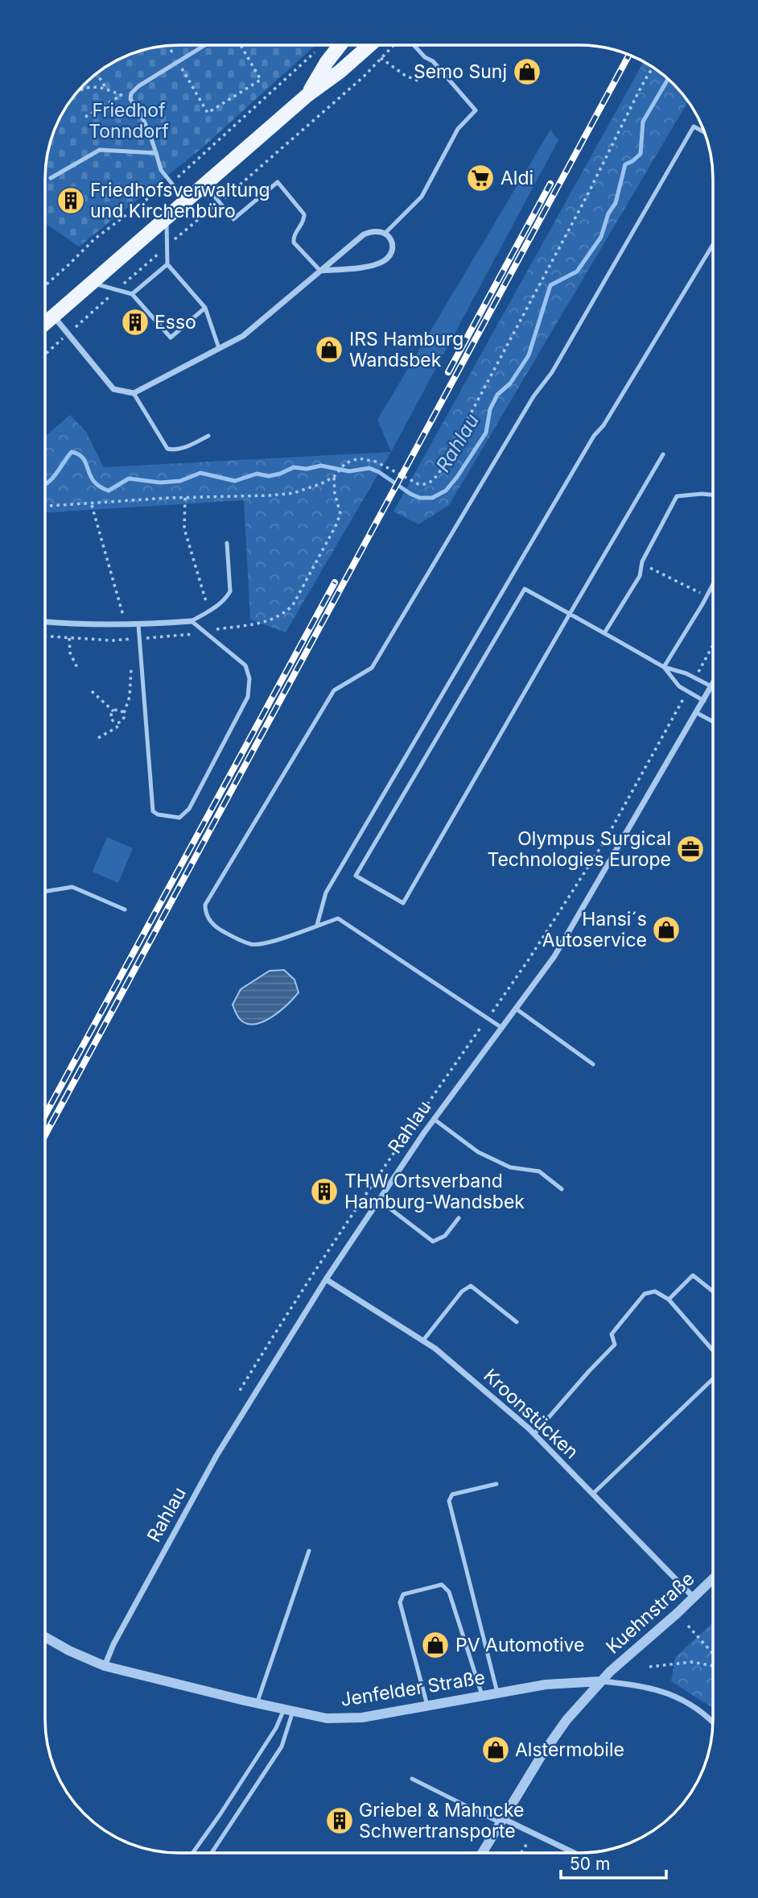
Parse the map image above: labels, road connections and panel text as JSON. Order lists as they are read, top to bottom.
{
  "streets": {
    "street": [
      "Rahlau",
      "Kroonstücken",
      "Kuehnstraße",
      "Jenfelder Straße"
    ]
  },
  "crossings": [
    ["Rahlau", "Kroonstücken"],
    ["Rahlau", "Jenfelder Straße"],
    ["Kroonstücken", "Kuehnstraße"],
    ["Kuehnstraße", "Jenfelder Straße"]
  ],
  "water": ["Rahlau"],
  "parks": ["Friedhof Tonndorf"],
  "places": {
    "shop": [
      "Semo Sunj",
      "IRS Hamburg Wandsbek",
      "Hansi´s Autoservice",
      "PV Automotive",
      "Alstermobile"
    ],
    "supermarket": ["Aldi"],
    "building": [
      "Friedhofsverwaltung und Kirchenbüro",
      "Esso",
      "THW Ortsverband Hamburg-Wandsbek",
      "Griebel & Mahncke Schwertransporte"
    ],
    "office": ["Olympus Surgical Technologies Europe"]
  },
  "scale_bar": "50 m"
}
